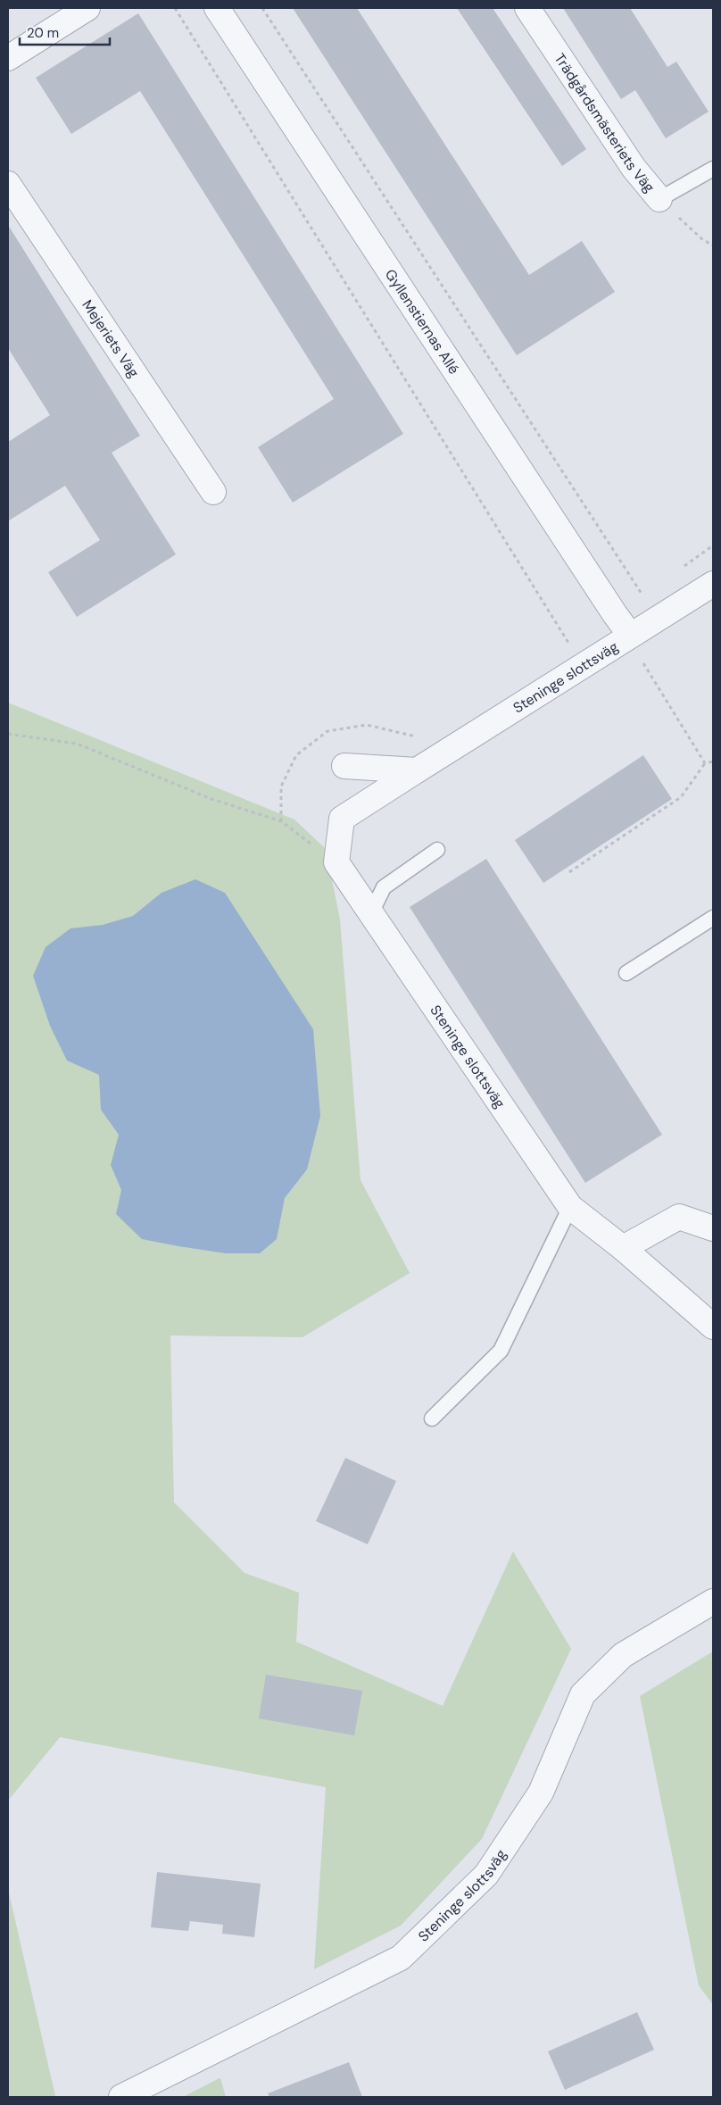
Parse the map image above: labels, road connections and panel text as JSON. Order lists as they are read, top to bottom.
{
  "streets": {
    "street": [
      "Trädgårdsmästeriets Väg",
      "Gyllenstiernas Allé",
      "Mejeriets Väg",
      "Steninge slottsväg"
    ]
  },
  "crossings": [
    ["Gyllenstiernas Allé", "Steninge slottsväg"]
  ],
  "scale_bar": "20 m"
}
